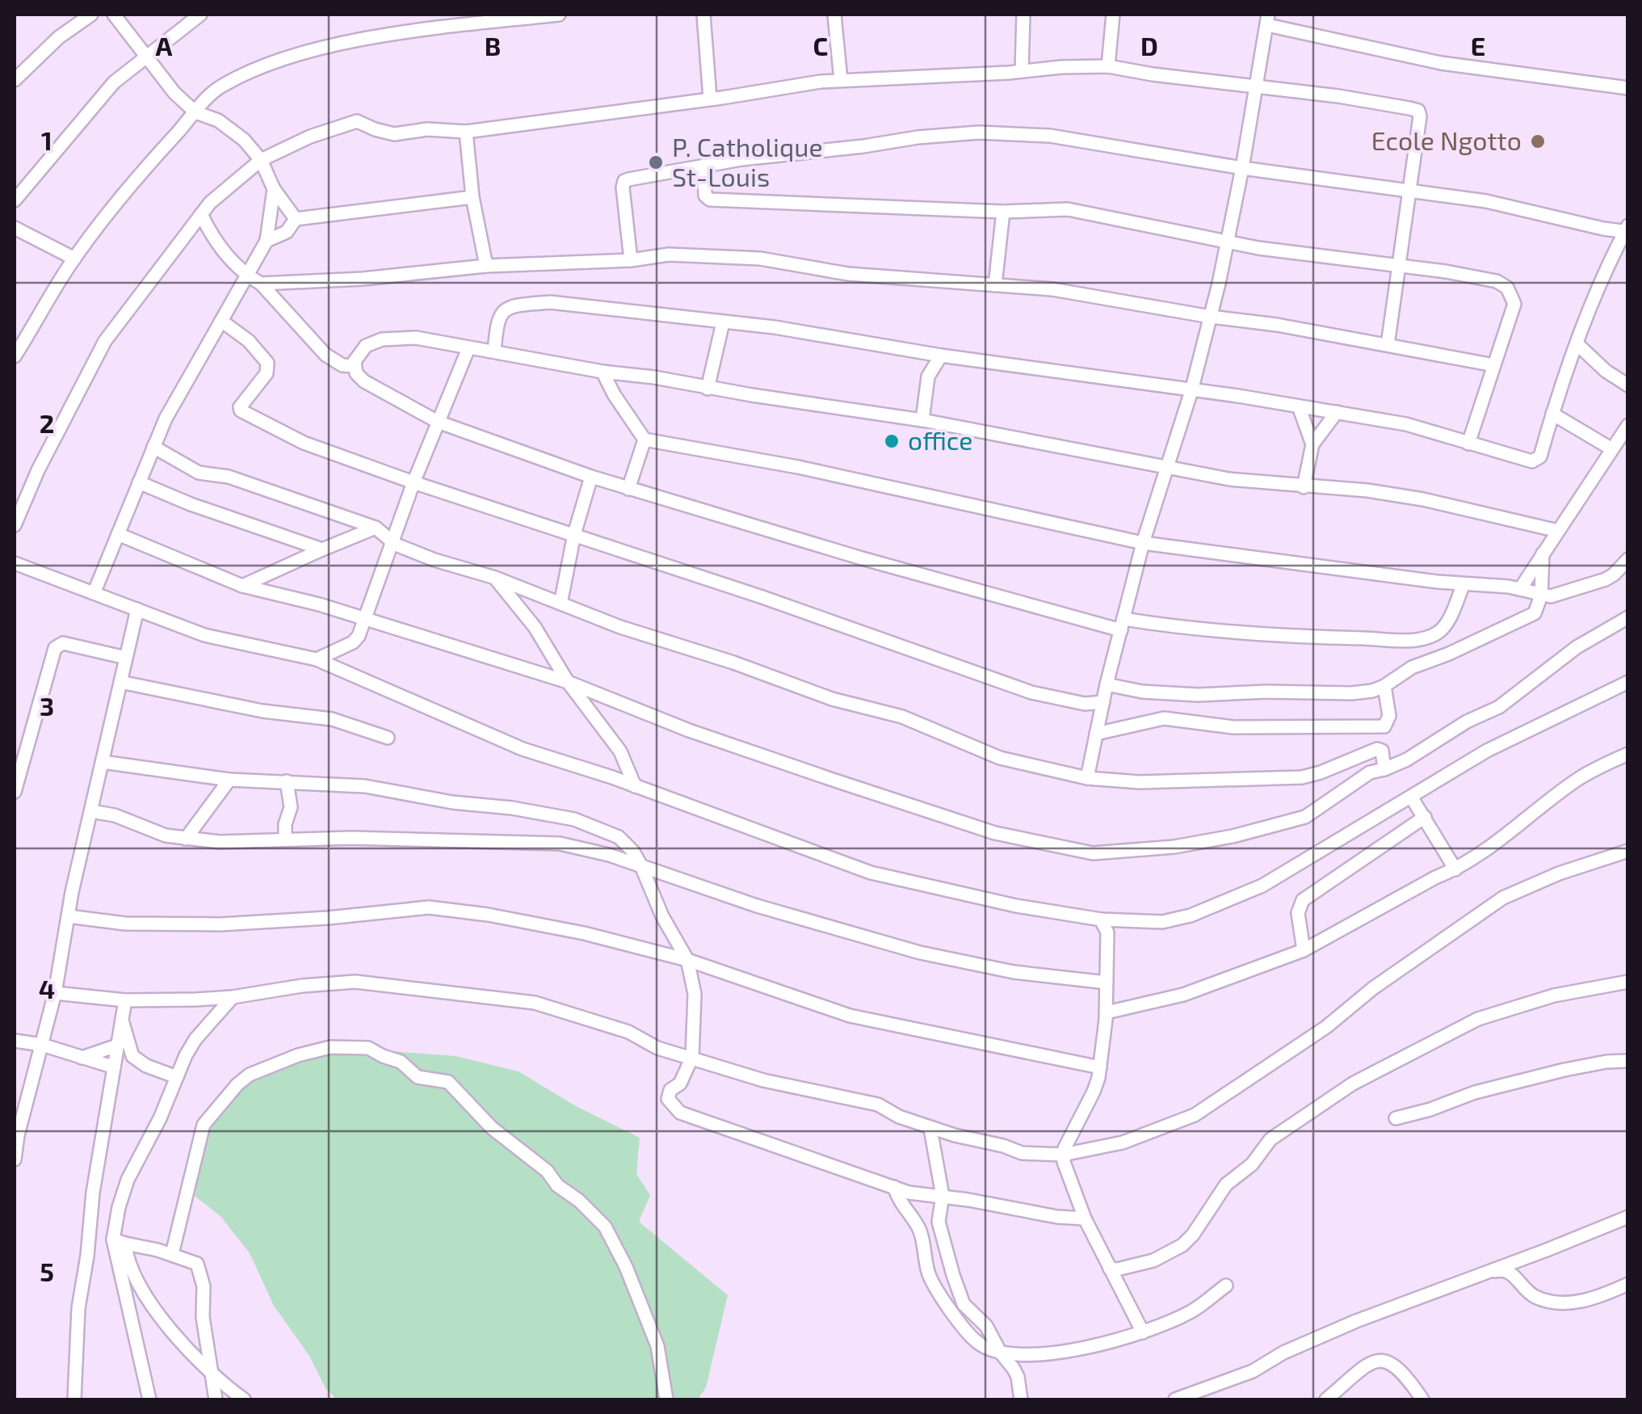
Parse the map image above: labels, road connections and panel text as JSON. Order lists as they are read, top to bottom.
{
  "places": ["Ecole Ngotto", "P. Catholique St-Louis", "office"],
  "grid": {
    "columns": [
      "A",
      "B",
      "C",
      "D",
      "E"
    ],
    "rows": [
      "1",
      "2",
      "3",
      "4",
      "5"
    ]
  }
}
